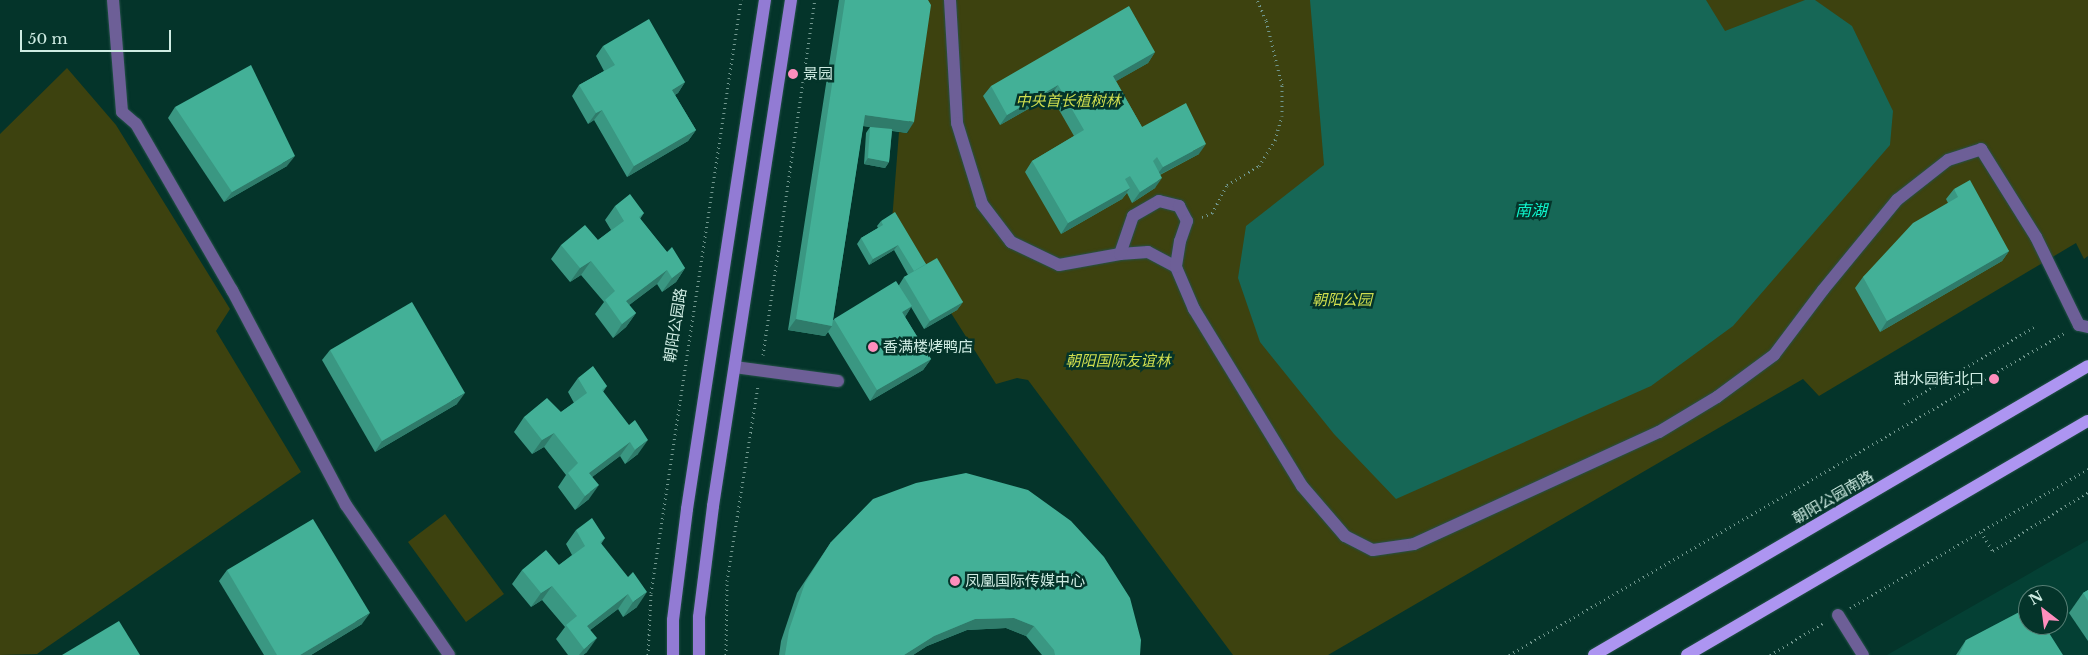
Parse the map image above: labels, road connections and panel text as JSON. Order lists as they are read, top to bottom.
{
  "streets": {
    "main road": ["朝阳公园南路"],
    "path": ["朝阳公园路"]
  },
  "water": ["南湖"],
  "parks": ["中央首长植树林", "朝阳公园", "朝阳国际友谊林"],
  "places": [
    "景园",
    "香满楼烤鸭店",
    "甜水园街北口",
    "凤凰国际传媒中心"
  ],
  "scale_bar": "50 m",
  "north": "top left"
}
